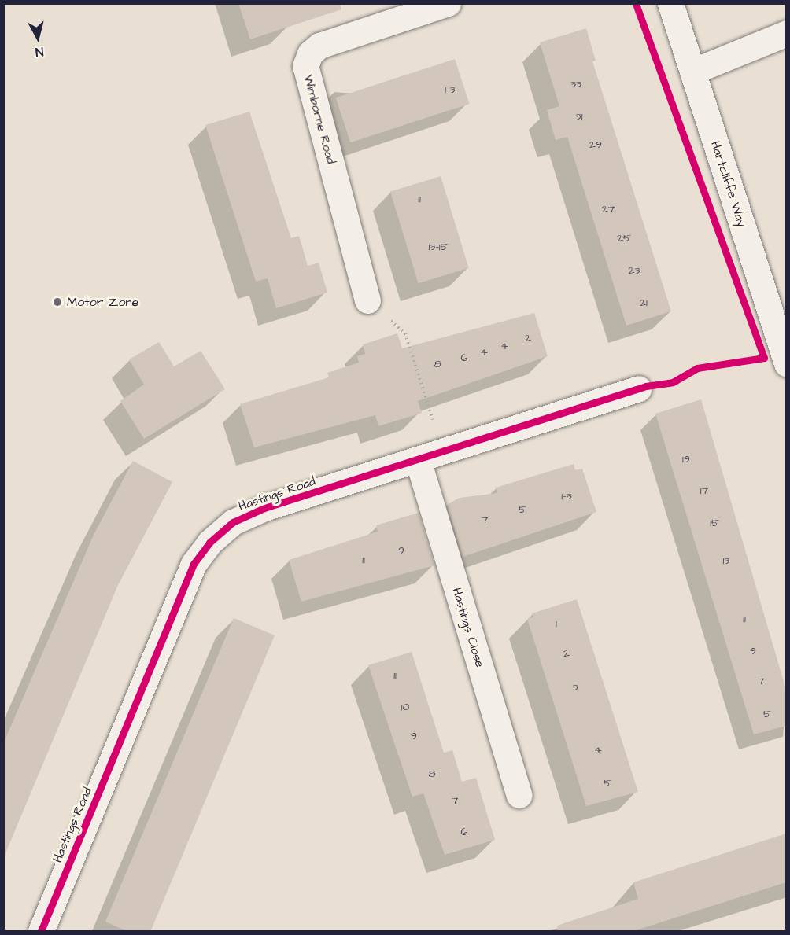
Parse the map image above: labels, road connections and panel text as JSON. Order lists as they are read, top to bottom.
{
  "streets": {
    "main road": [
      "Wimborne Road",
      "Hartcliffe Way",
      "Hastings Road",
      "Hastings Close"
    ]
  },
  "crossings": [
    ["Hastings Road", "Hastings Close"]
  ],
  "places": ["Motor Zone"],
  "house_numbers": [
    "33",
    "1-3",
    "31",
    "29",
    "11",
    "27",
    "25",
    "13-15",
    "23",
    "21",
    "2",
    "4",
    "4",
    "6",
    "8",
    "19",
    "17",
    "1-3",
    "5",
    "7",
    "15",
    "9",
    "11",
    "13",
    "11",
    "1",
    "9",
    "2",
    "11",
    "7",
    "3",
    "10",
    "5",
    "9",
    "4",
    "8",
    "5",
    "7",
    "6"
  ],
  "north": "bottom"
}
